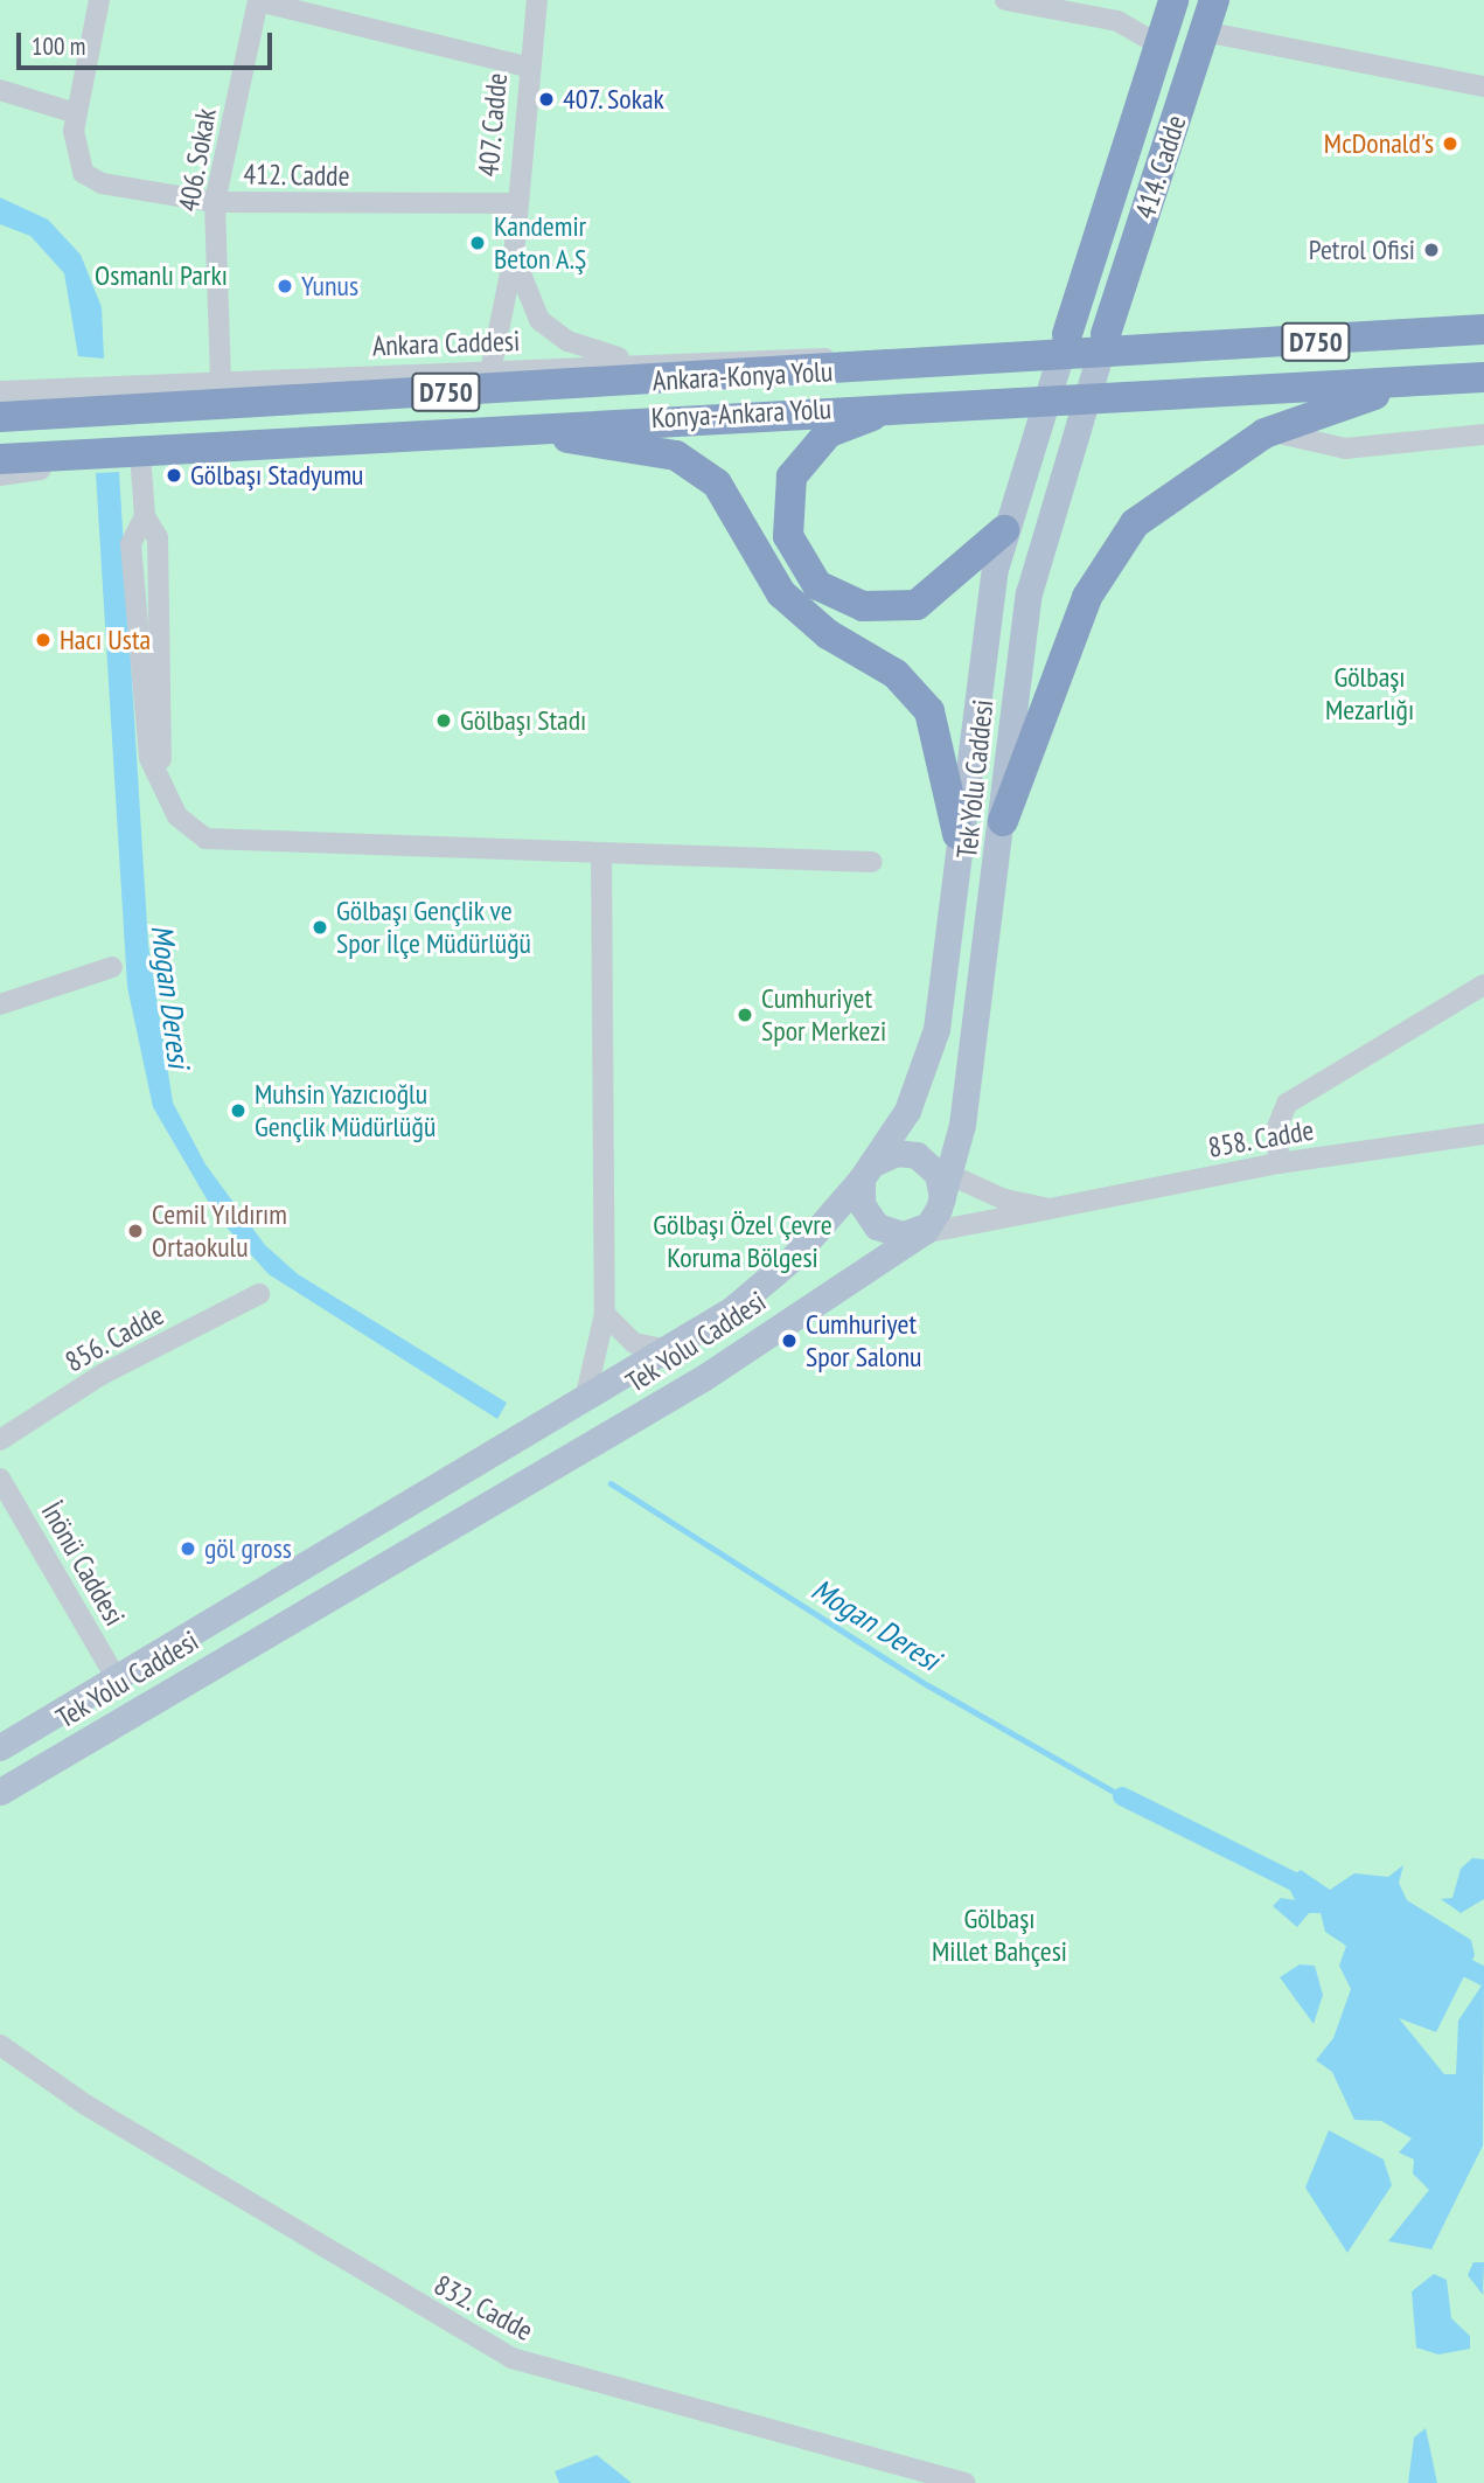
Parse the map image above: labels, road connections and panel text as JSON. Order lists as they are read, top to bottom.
{
  "streets": {
    "highway": [
      "414. Cadde",
      "D750",
      "Ankara-Konya Yolu",
      "Konya-Ankara Yolu"
    ],
    "main road": ["Tek Yolu Caddesi"],
    "street": [
      "407. Cadde",
      "406. Sokak",
      "412. Cadde",
      "Ankara Caddesi",
      "858. Cadde",
      "856. Cadde",
      "İnönü Caddesi",
      "832. Cadde"
    ]
  },
  "crossings": [
    ["407. Cadde", "412. Cadde"],
    ["406. Sokak", "412. Cadde"],
    ["406. Sokak", "Ankara Caddesi"],
    ["414. Cadde", "Tek Yolu Caddesi"],
    ["D750", "Konya-Ankara Yolu"],
    ["D750", "Tek Yolu Caddesi"],
    ["Ankara Caddesi", "Ankara-Konya Yolu"],
    ["Tek Yolu Caddesi", "858. Cadde"],
    ["Tek Yolu Caddesi", "İnönü Caddesi"]
  ],
  "water": ["Mogan Deresi"],
  "parks": [
    "Osmanlı Parkı",
    "Gölbaşı Mezarlığı",
    "Gölbaşı Özel Çevre Koruma Bölgesi",
    "Gölbaşı Millet Bahçesi"
  ],
  "places": [
    "407. Sokak",
    "McDonald's",
    "Kandemir Beton A.Ş",
    "Petrol Ofisi",
    "Yunus",
    "Gölbaşı Stadyumu",
    "Hacı Usta",
    "Gölbaşı Stadı",
    "Gölbaşı Gençlik ve Spor İlçe Müdürlüğü",
    "Cumhuriyet Spor Merkezi",
    "Muhsin Yazıcıoğlu Gençlik Müdürlüğü",
    "Cemil Yıldırım Ortaokulu",
    "Cumhuriyet Spor Salonu",
    "göl gross"
  ],
  "scale_bar": "100 m"
}
